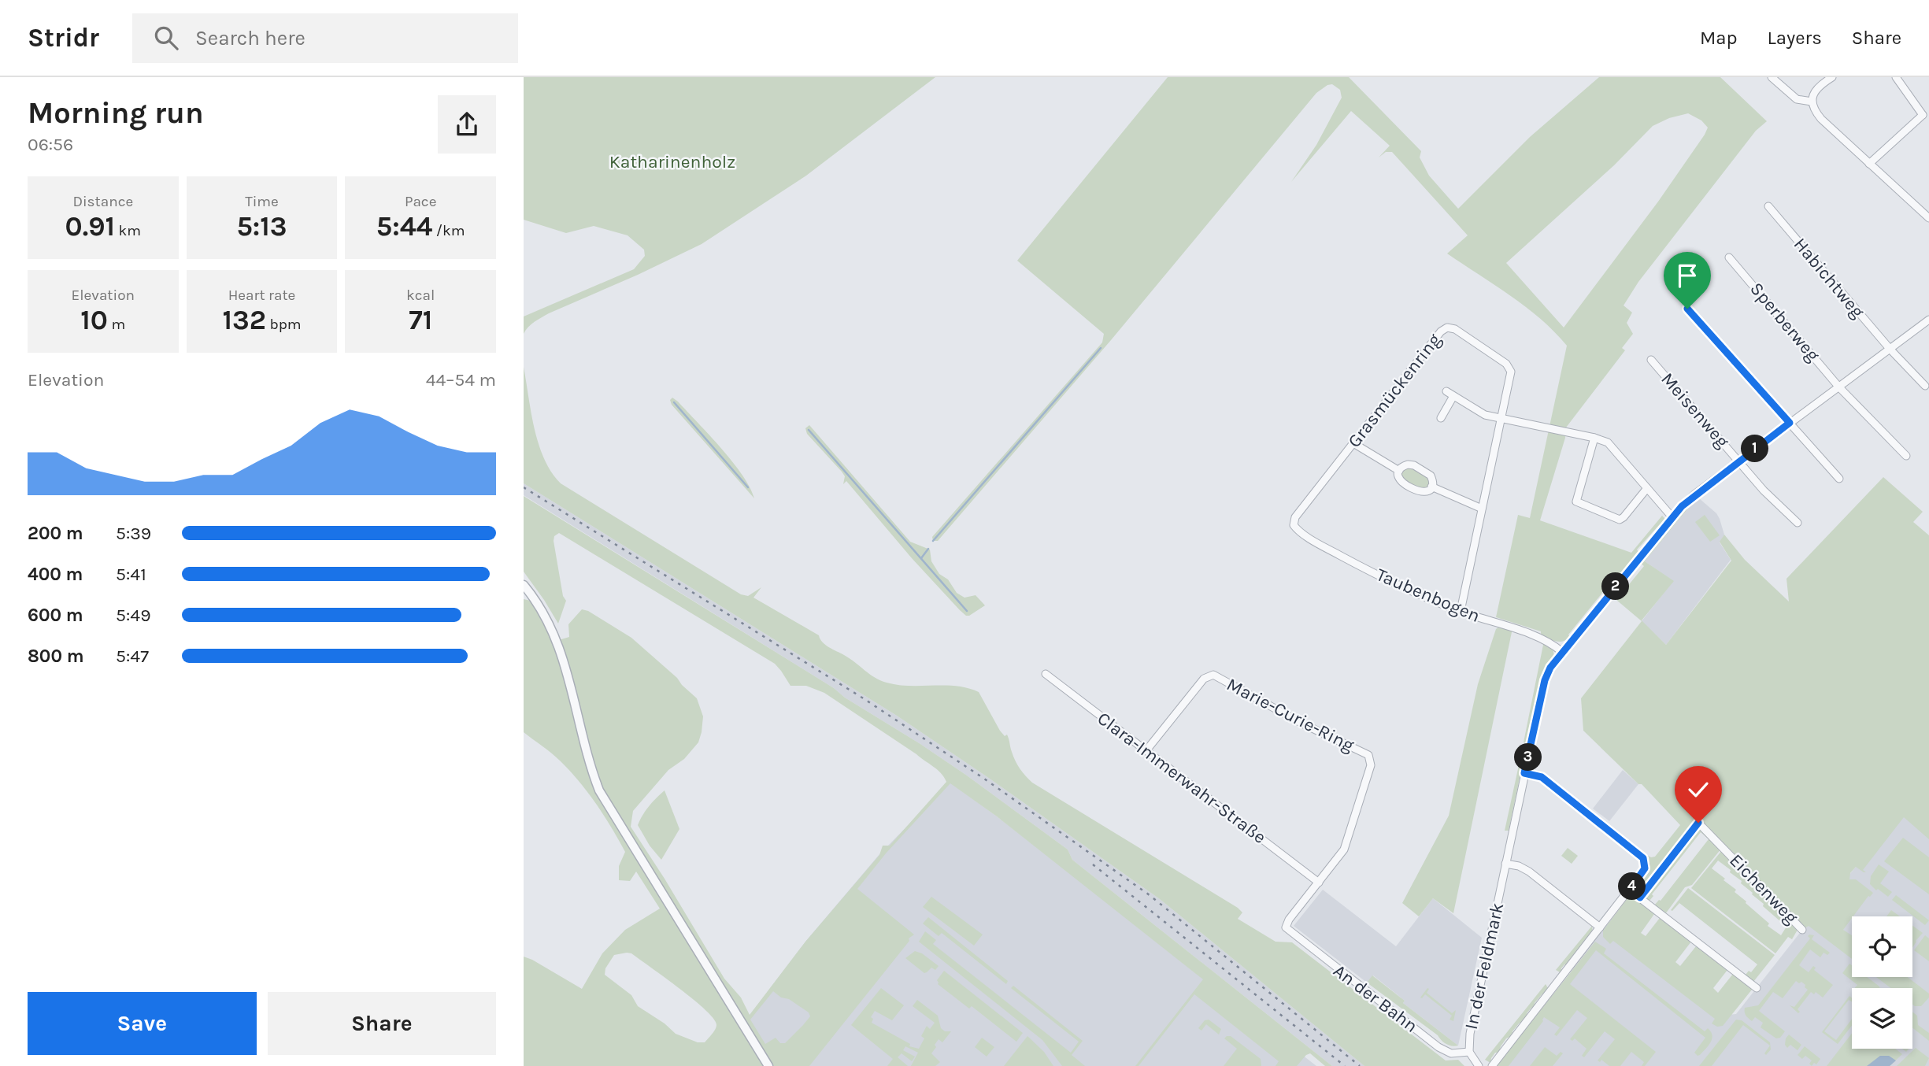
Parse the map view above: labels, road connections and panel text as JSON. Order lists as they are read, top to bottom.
{
  "streets": {
    "street": [
      "Habichtweg",
      "Sperberweg",
      "Grasmückenring",
      "Meisenweg",
      "Taubenbogen",
      "Marie-Curie-Ring",
      "Clara-Immerwahr-Straße",
      "Eichenweg",
      "In der Feldmark",
      "An der Bahn"
    ]
  },
  "crossings": [
    ["Habichtweg", "In der Feldmark"],
    ["Sperberweg", "In der Feldmark"],
    ["Grasmückenring", "Taubenbogen"],
    ["Meisenweg", "In der Feldmark"],
    ["Taubenbogen", "In der Feldmark"],
    ["Marie-Curie-Ring", "Clara-Immerwahr-Straße"],
    ["Marie-Curie-Ring", "An der Bahn"],
    ["In der Feldmark", "An der Bahn"]
  ],
  "parks": ["Katharinenholz"],
  "page": {
    "header": "Stridr",
    "search": "Search here",
    "nav": ["Map", "Layers", "Share"],
    "heading": ["Morning run", "06:56"],
    "stats": [
      ["Distance", "0.91 km"],
      ["Time", "5:13"],
      ["Pace", "5:44 /km"],
      ["Elevation", "10 m"],
      ["Heart rate", "132 bpm"],
      ["kcal", "71"]
    ],
    "chart": ["Elevation", "44–54 m"],
    "pins": [
      "1",
      "2",
      "3",
      "4"
    ],
    "list": [
      {
        "name": "200 m",
        "note": "5:39"
      },
      {
        "name": "400 m",
        "note": "5:41"
      },
      {
        "name": "600 m",
        "note": "5:49"
      },
      {
        "name": "800 m",
        "note": "5:47"
      }
    ],
    "buttons": ["Save", "Share"]
  }
}
